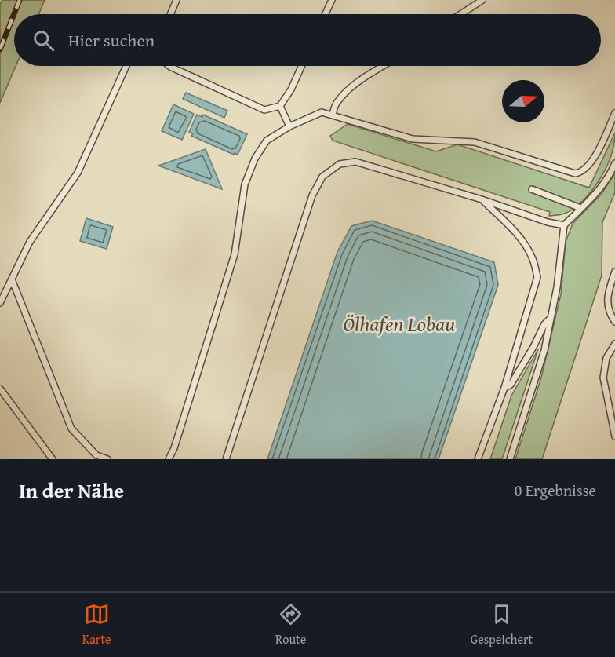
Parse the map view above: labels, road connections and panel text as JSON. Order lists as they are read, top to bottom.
{
  "water": ["Ölhafen Lobau"],
  "north": "right",
  "page": {
    "search": "Hier suchen",
    "heading": ["In der Nähe", "0 Ergebnisse"],
    "nav": ["Karte", "Route", "Gespeichert"]
  }
}
